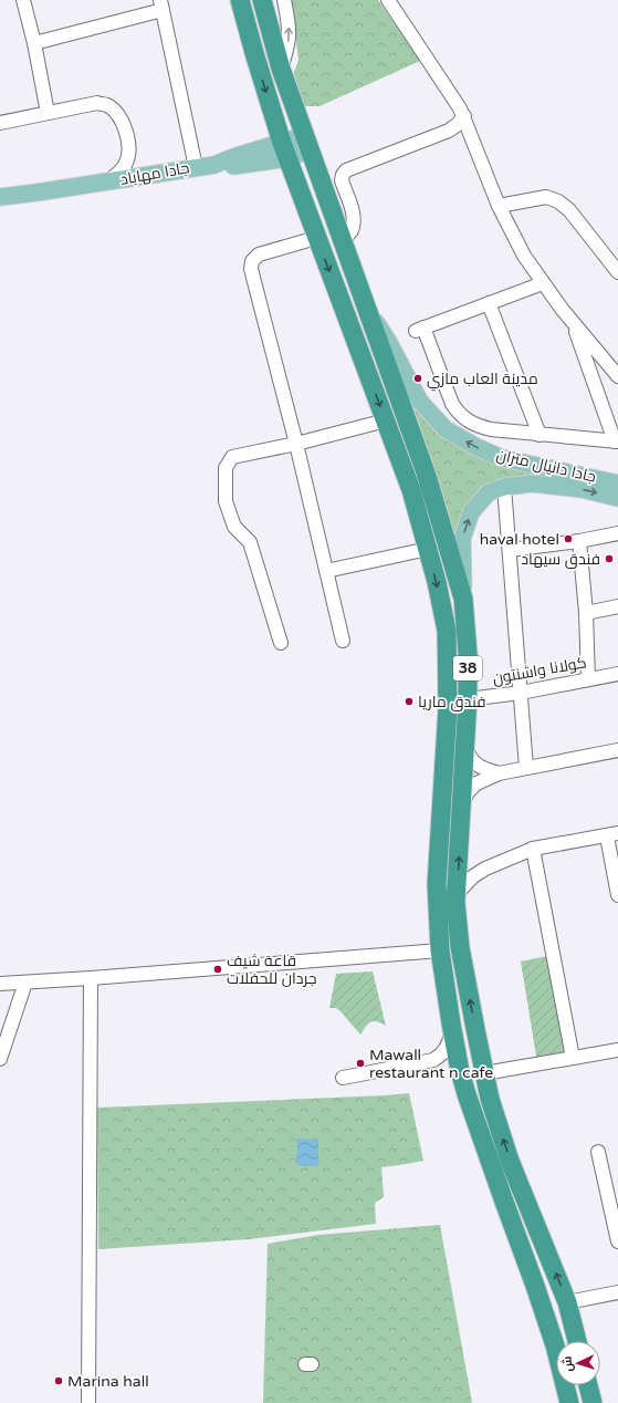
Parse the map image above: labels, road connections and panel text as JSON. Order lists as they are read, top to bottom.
{
  "streets": {
    "highway": ["38"],
    "main road": ["جادا مهاباد", "جادا دانيال متران"],
    "street": ["كولانا واشنتون"]
  },
  "crossings": [
    ["جادا مهاباد", "38"],
    ["جادا دانيال متران", "38"],
    ["38", "كولانا واشنتون"]
  ],
  "places": [
    "مدينة العاب مازي",
    "haval hotel",
    "فندق سيهاد",
    "فندق ماريا",
    "قاعة شيف جردان للحفلات",
    "Mawall restaurant n cafe",
    "Marina hall"
  ],
  "north": "left"
}
